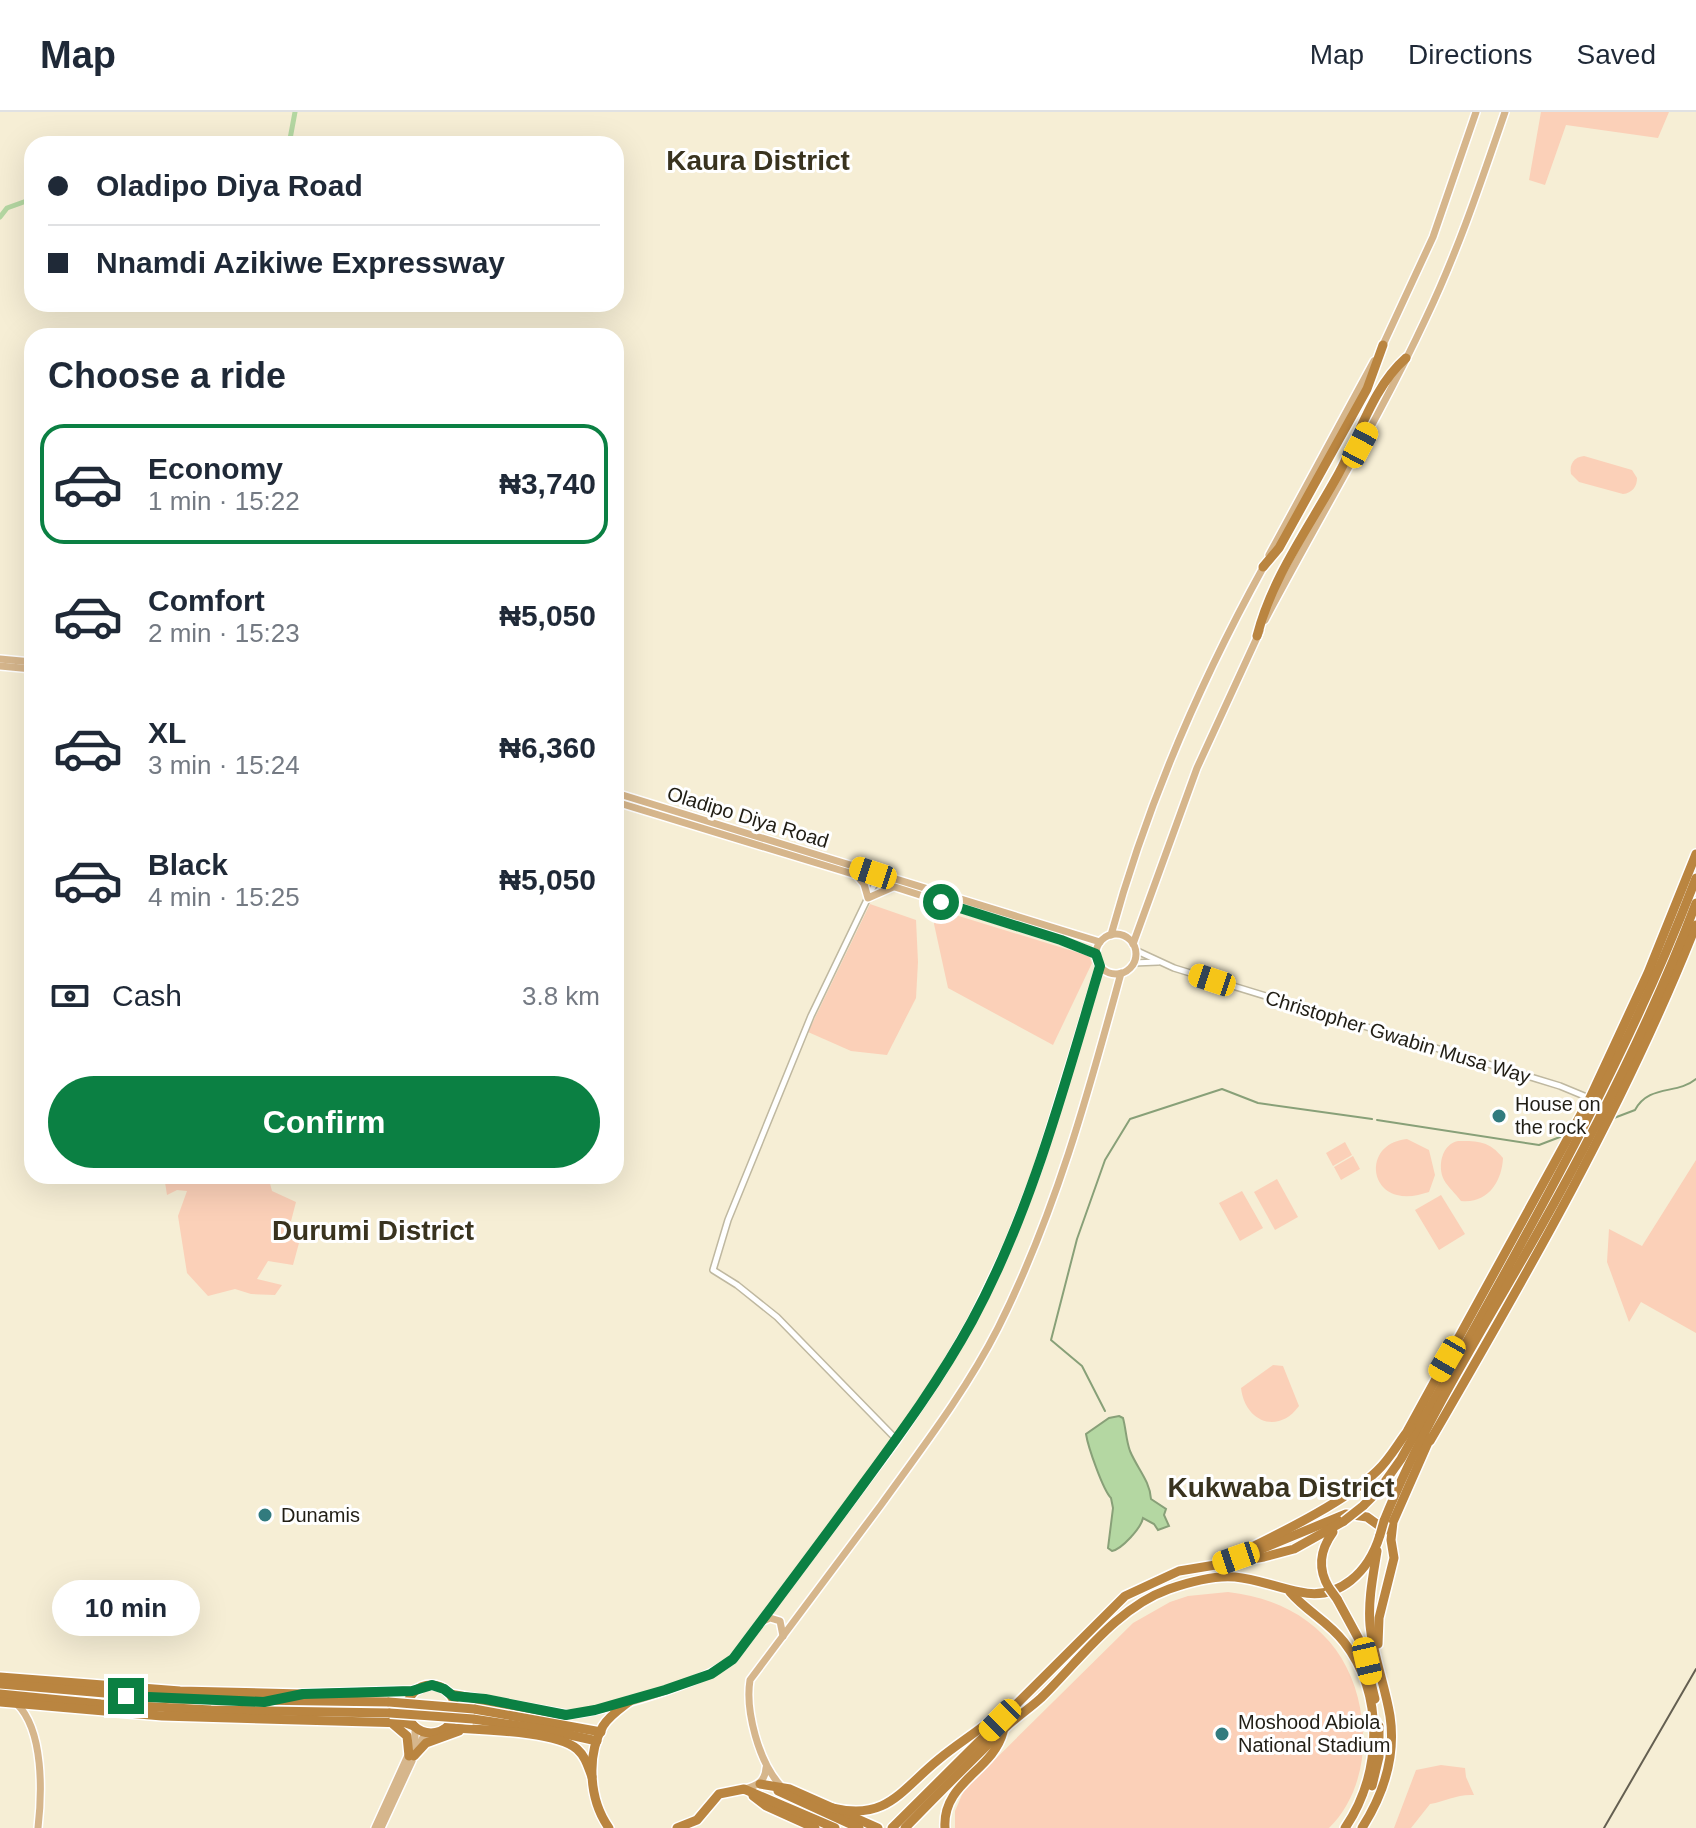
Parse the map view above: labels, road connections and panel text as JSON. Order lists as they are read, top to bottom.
{
  "streets": {
    "main road": ["Oladipo Diya Road"],
    "street": ["Christopher Gwabin Musa Way"]
  },
  "districts": ["Kaura District", "Durumi District", "Kukwaba District"],
  "places": ["House on the rock", "Dunamis", "Moshood Abiola National Stadium"],
  "page": {
    "header": "Map",
    "nav": ["Map", "Directions", "Saved"],
    "banner": ["Oladipo Diya Road", "Nnamdi Azikiwe Expressway"],
    "heading": "Choose a ride",
    "list": [
      {
        "name": "Economy",
        "note": "1 min · 15:22",
        "value": "₦3,740"
      },
      {
        "name": "Comfort",
        "note": "2 min · 15:23",
        "value": "₦5,050"
      },
      {
        "name": "XL",
        "note": "3 min · 15:24",
        "value": "₦6,360"
      },
      {
        "name": "Black",
        "note": "4 min · 15:25",
        "value": "₦5,050"
      }
    ],
    "pay": ["Cash", "3.8 km"],
    "buttons": "Confirm",
    "bubble": "10 min"
  }
}
